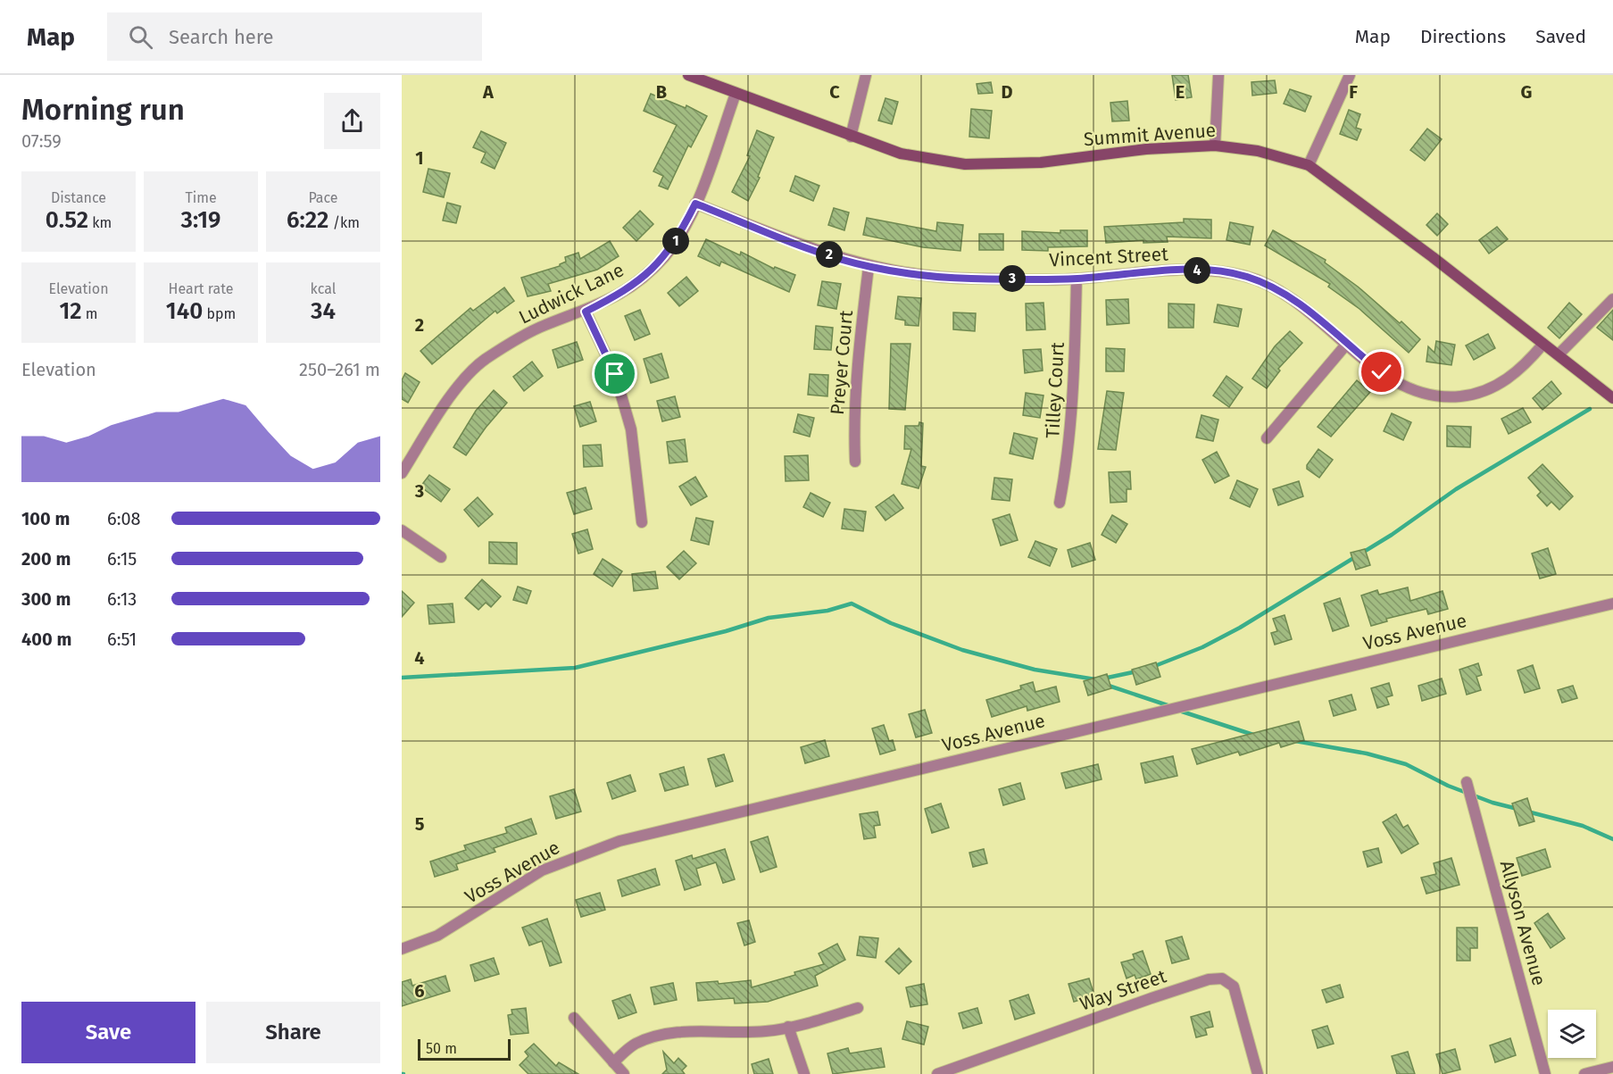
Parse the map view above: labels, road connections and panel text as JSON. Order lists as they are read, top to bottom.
{
  "streets": {
    "main road": ["Summit Avenue"],
    "street": [
      "Vincent Street",
      "Ludwick Lane",
      "Preyer Court",
      "Tilley Court",
      "Voss Avenue",
      "Allyson Avenue",
      "Way Street"
    ]
  },
  "crossings": [
    ["Summit Avenue", "Vincent Street"],
    ["Summit Avenue", "Ludwick Lane"],
    ["Vincent Street", "Ludwick Lane"],
    ["Vincent Street", "Preyer Court"],
    ["Vincent Street", "Tilley Court"]
  ],
  "scale_bar": "50 m",
  "page": {
    "header": "Map",
    "search": "Search here",
    "nav": ["Map", "Directions", "Saved"],
    "heading": ["Morning run", "07:59"],
    "stats": [
      ["Distance", "0.52 km"],
      ["Time", "3:19"],
      ["Pace", "6:22 /km"],
      ["Elevation", "12 m"],
      ["Heart rate", "140 bpm"],
      ["kcal", "34"]
    ],
    "pins": [
      "1",
      "2",
      "4",
      "3"
    ],
    "chart": ["Elevation", "250–261 m"],
    "list": [
      {
        "name": "100 m",
        "note": "6:08"
      },
      {
        "name": "200 m",
        "note": "6:15"
      },
      {
        "name": "300 m",
        "note": "6:13"
      },
      {
        "name": "400 m",
        "note": "6:51"
      }
    ],
    "buttons": ["Save", "Share"],
    "scale": "50 m"
  },
  "grid": {
    "columns": [
      "A",
      "B",
      "C",
      "D",
      "E",
      "F",
      "G"
    ],
    "rows": [
      "1",
      "2",
      "3",
      "4",
      "5",
      "6"
    ]
  }
}
